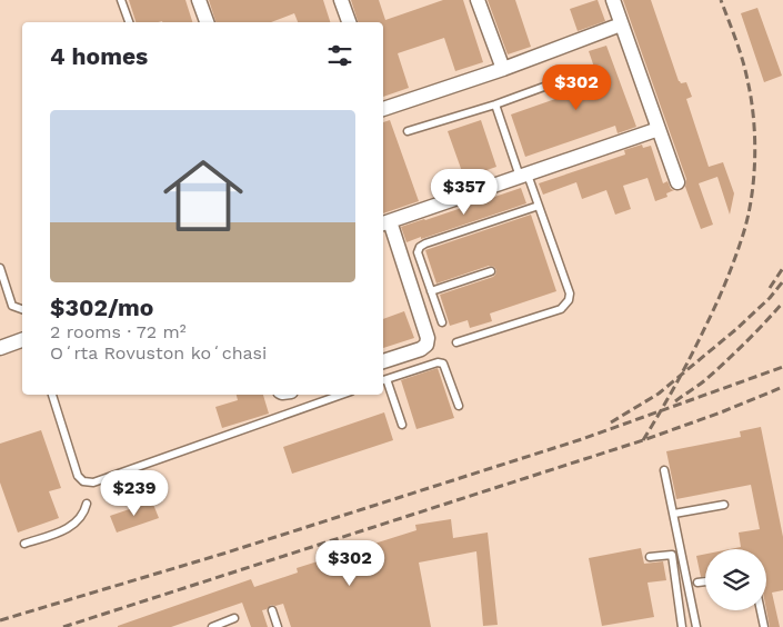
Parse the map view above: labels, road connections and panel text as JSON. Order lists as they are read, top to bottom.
{
  "page": {
    "heading": "4 homes",
    "price": [
      "$302",
      "$357",
      "$239",
      "$302"
    ],
    "list": [
      {
        "name": "$302/mo",
        "note": "2 rooms · 72 m² · Oʻrta Rovuston koʻchasi"
      }
    ]
  }
}
